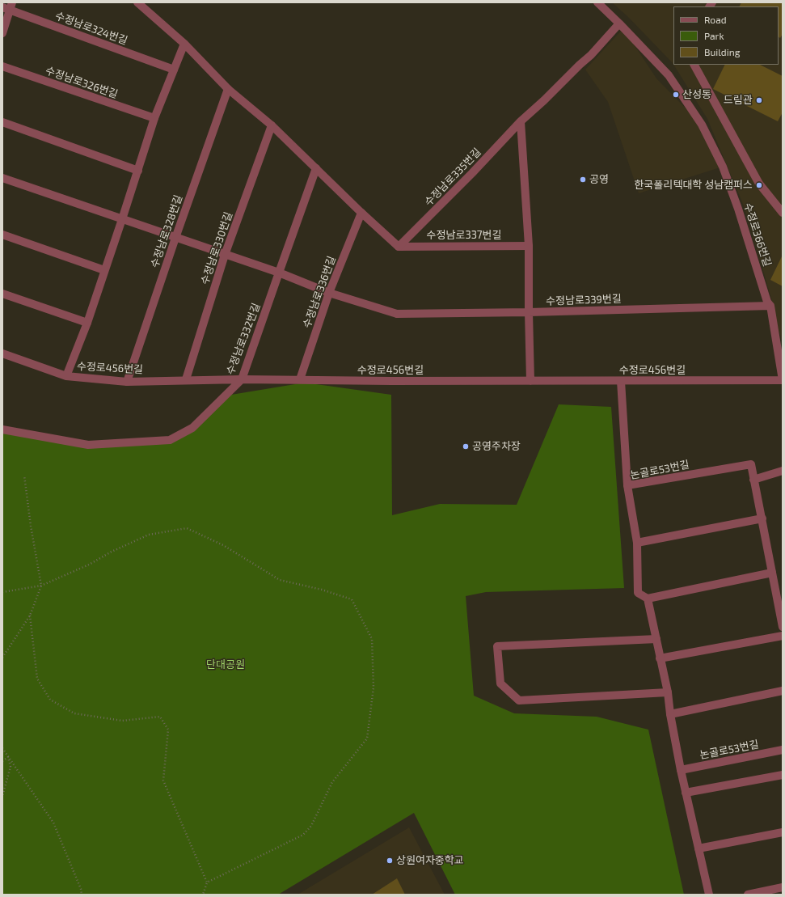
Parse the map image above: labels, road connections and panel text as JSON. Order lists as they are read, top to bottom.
{
  "streets": {
    "street": [
      "수정남로324번길",
      "수정남로326번길",
      "수정남로335번길",
      "수정남로328번길",
      "수정로366번길",
      "수정남로337번길",
      "수정남로330번길",
      "수정남로336번길",
      "수정남로339번길",
      "수정남로332번길",
      "수정로456번길",
      "논골로53번길"
    ]
  },
  "crossings": [
    ["수정남로335번길", "수정로366번길"],
    ["수정남로335번길", "수정남로337번길"],
    ["수정남로328번길", "수정남로339번길"],
    ["수정남로328번길", "수정로456번길"],
    ["수정로366번길", "수정남로339번길"],
    ["수정로366번길", "수정로456번길"],
    ["수정남로330번길", "수정남로339번길"],
    ["수정남로330번길", "수정로456번길"],
    ["수정남로336번길", "수정남로339번길"],
    ["수정남로336번길", "수정로456번길"],
    ["수정남로339번길", "수정남로332번길"],
    ["수정남로332번길", "수정로456번길"]
  ],
  "parks": ["단대공원"],
  "places": [
    "산성동",
    "드림관",
    "공영",
    "한국폴리텍대학 성남캠퍼스",
    "공영주차장",
    "상원여자중학교"
  ],
  "legend": ["Road", "Park", "Building"]
}
